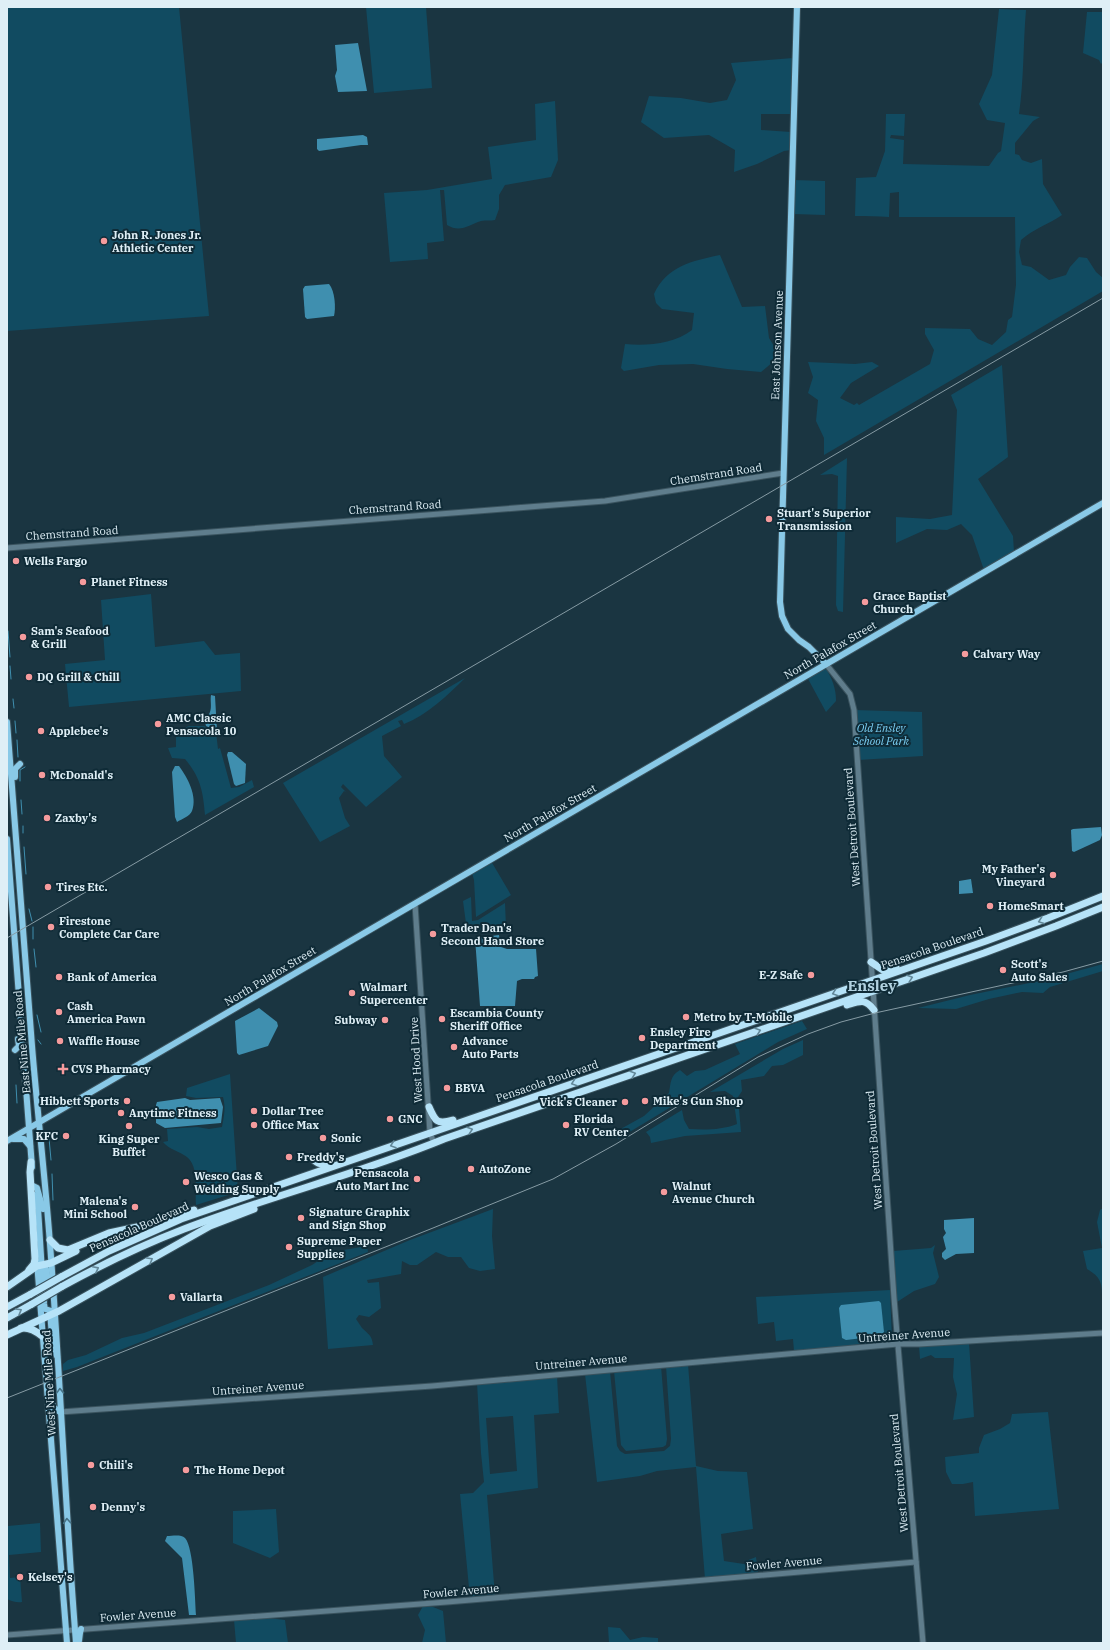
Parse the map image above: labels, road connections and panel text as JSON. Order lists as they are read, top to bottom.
{
  "streets": {
    "highway": ["Pensacola Boulevard"],
    "main road": [
      "East Johnson Avenue",
      "North Palafox Street",
      "East Nine Mile Road",
      "West Nine Mile Road"
    ],
    "street": [
      "Chemstrand Road",
      "West Detroit Boulevard",
      "West Hood Drive",
      "Untreiner Avenue",
      "Fowler Avenue"
    ]
  },
  "crossings": [
    ["East Johnson Avenue", "Chemstrand Road"],
    ["East Johnson Avenue", "North Palafox Street"],
    ["East Johnson Avenue", "West Detroit Boulevard"],
    ["North Palafox Street", "West Detroit Boulevard"],
    ["North Palafox Street", "East Nine Mile Road"],
    ["North Palafox Street", "West Hood Drive"],
    ["West Detroit Boulevard", "Pensacola Boulevard"],
    ["West Detroit Boulevard", "Untreiner Avenue"],
    ["West Detroit Boulevard", "Fowler Avenue"],
    ["Pensacola Boulevard", "West Hood Drive"],
    ["Untreiner Avenue", "West Nine Mile Road"],
    ["West Nine Mile Road", "Fowler Avenue"]
  ],
  "districts": ["Ensley"],
  "parks": ["Old Ensley School Park"],
  "places": {
    "other": [
      "John R. Jones Jr. Athletic Center",
      "Stuart's Superior Transmission",
      "Wells Fargo",
      "Planet Fitness",
      "Grace Baptist Church",
      "Sam's Seafood & Grill",
      "Calvary Way",
      "DQ Grill & Chill",
      "AMC Classic Pensacola 10",
      "Applebee's",
      "McDonald's",
      "Zaxby's",
      "My Father's Vineyard",
      "Tires Etc.",
      "HomeSmart",
      "Firestone Complete Car Care",
      "Trader Dan's Second Hand Store",
      "Scott's Auto Sales",
      "E-Z Safe",
      "Bank of America",
      "Walmart Supercenter",
      "Cash America Pawn",
      "Metro by T-Mobile",
      "Escambia County Sheriff Office",
      "Subway",
      "Ensley Fire Department",
      "Waffle House",
      "Advance Auto Parts",
      "BBVA",
      "Hibbett Sports",
      "Mike's Gun Shop",
      "Vick's Cleaner",
      "Dollar Tree",
      "Anytime Fitness",
      "GNC",
      "Office Max",
      "Florida RV Center",
      "King Super Buffet",
      "KFC",
      "Sonic",
      "Freddy's",
      "AutoZone",
      "Pensacola Auto Mart Inc",
      "Wesco Gas & Welding Supply",
      "Walnut Avenue Church",
      "Malena's Mini School",
      "Signature Graphix and Sign Shop",
      "Supreme Paper Supplies",
      "Vallarta",
      "Chili's",
      "The Home Depot",
      "Denny's",
      "Kelsey's"
    ],
    "health": ["CVS Pharmacy"]
  }
}
